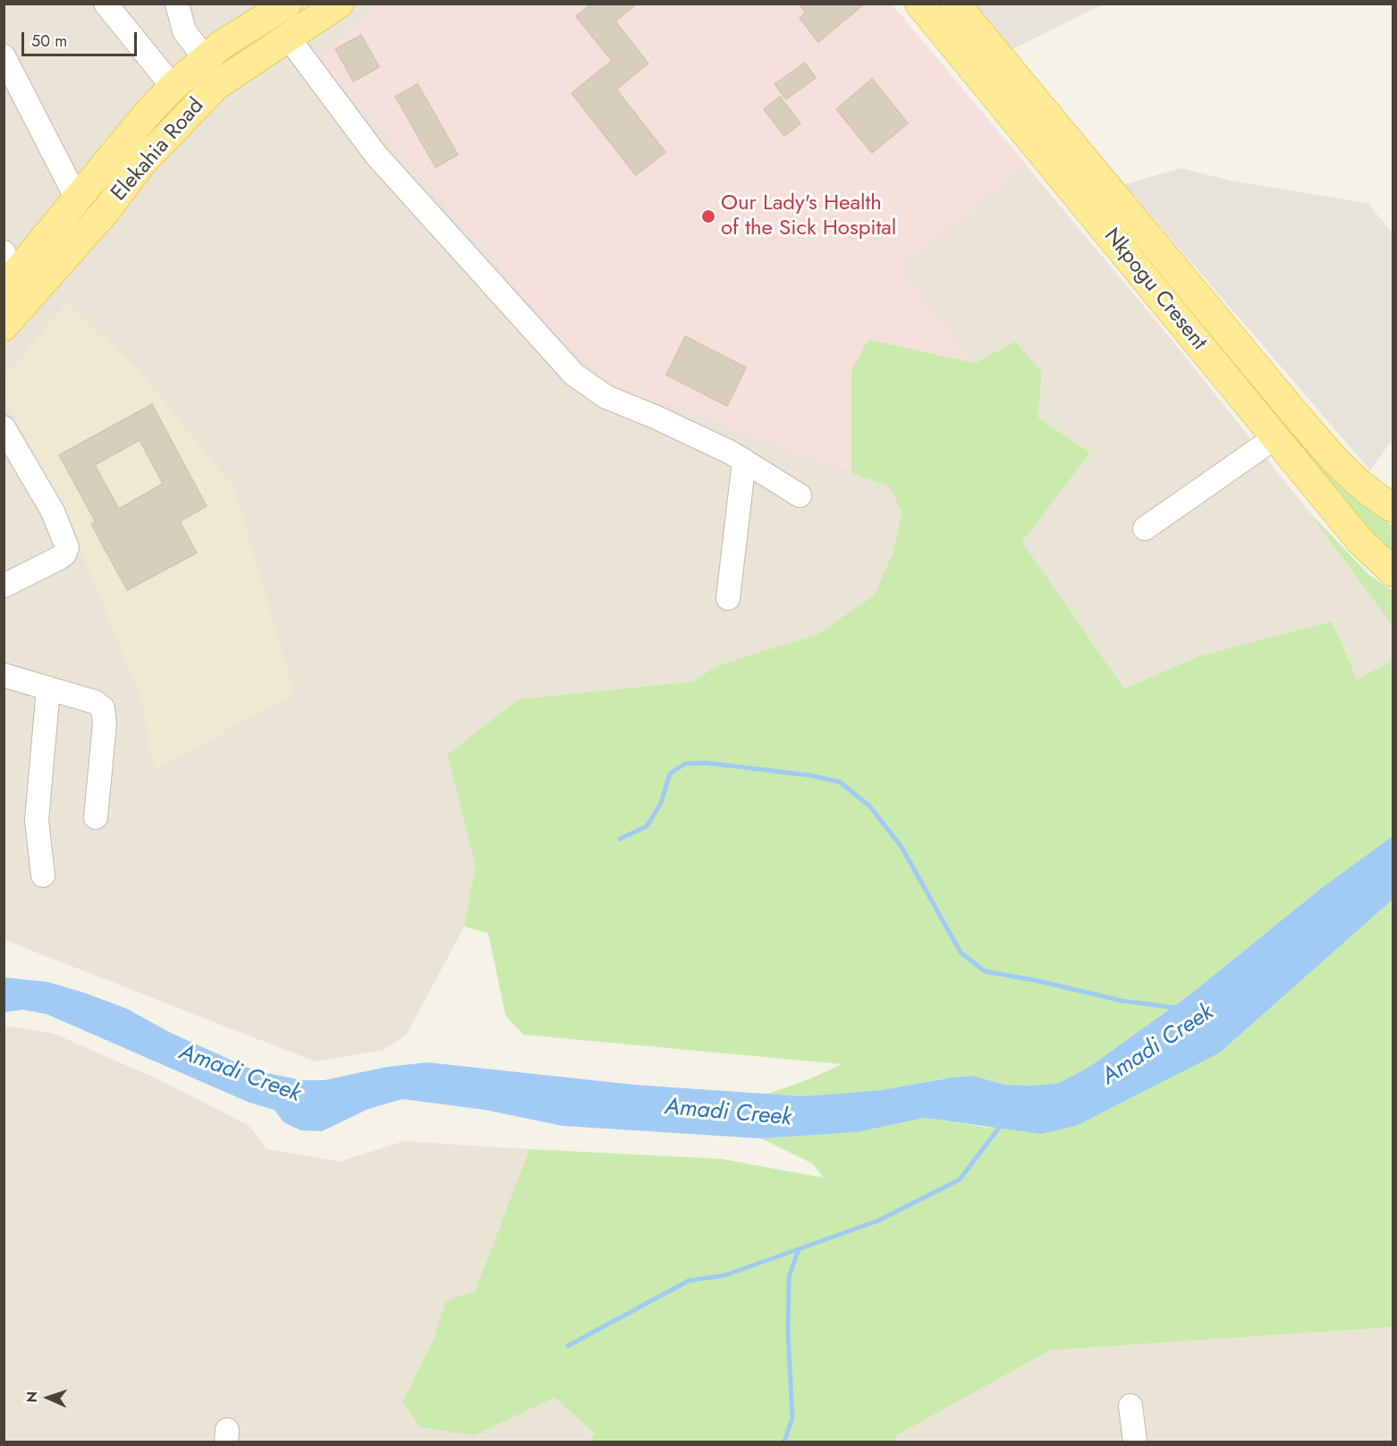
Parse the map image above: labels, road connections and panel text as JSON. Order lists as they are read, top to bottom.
{
  "streets": {
    "main road": ["Elekahia Road", "Nkpogu Cresent"]
  },
  "water": ["Amadi Creek"],
  "places": ["Our Lady's Health of the Sick Hospital"],
  "scale_bar": "50 m",
  "north": "left"
}
